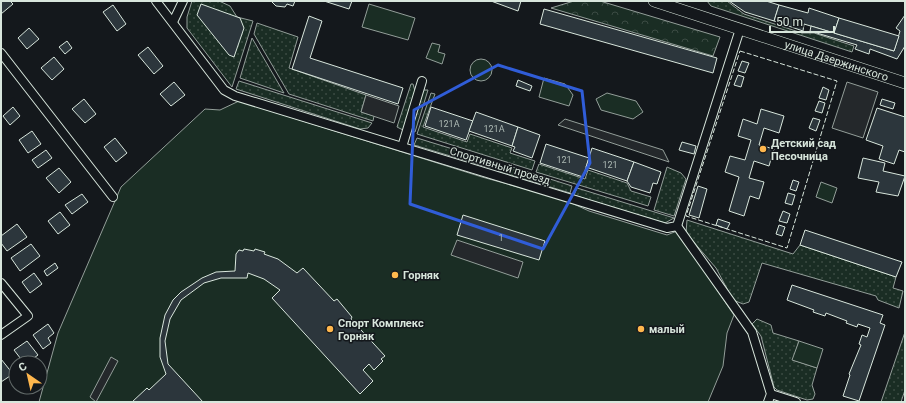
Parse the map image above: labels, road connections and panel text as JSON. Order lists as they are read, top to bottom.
{
  "streets": {
    "main road": ["улица Дзержинского"],
    "street": ["Спортивный проезд"]
  },
  "places": [
    "Детский сад Песочница",
    "Горняк",
    "Спорт Комплекс Горняк",
    "малый"
  ],
  "house_numbers": [
    "121А",
    "121А",
    "121",
    "121",
    "1"
  ],
  "scale_bar": "50 m",
  "north": "top left"
}
